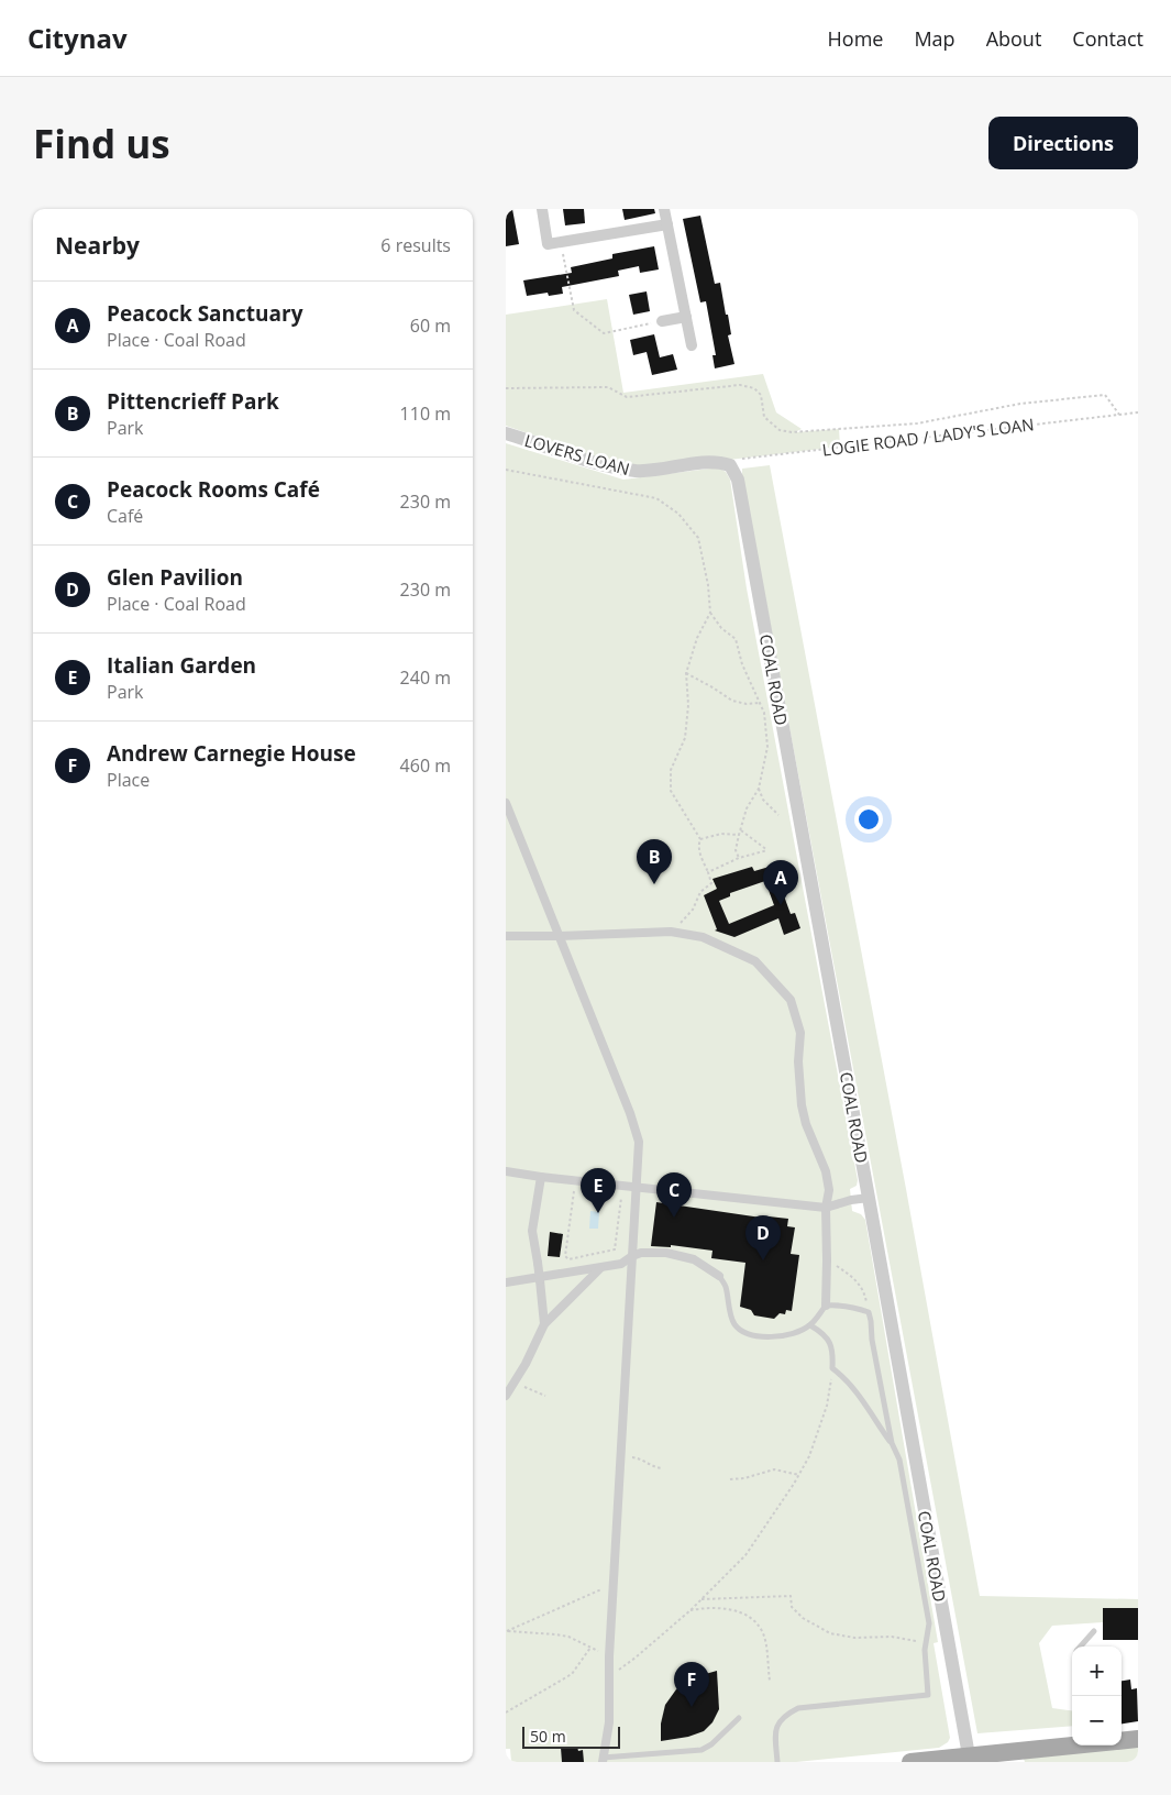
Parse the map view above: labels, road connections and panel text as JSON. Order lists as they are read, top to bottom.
{
  "streets": {
    "street": ["LOVERS LOAN", "COAL ROAD"],
    "path": ["LOGIE ROAD / LADY'S LOAN"]
  },
  "crossings": [
    ["LOGIE ROAD / LADY'S LOAN", "LOVERS LOAN"],
    ["LOGIE ROAD / LADY'S LOAN", "COAL ROAD"],
    ["LOVERS LOAN", "COAL ROAD"]
  ],
  "scale_bar": "50 m",
  "page": {
    "header": "Citynav",
    "nav": [
      "Home",
      "Map",
      "About",
      "Contact"
    ],
    "buttons": "Directions",
    "title": "Find us",
    "heading": ["Nearby", "6 results"],
    "list": [
      {
        "mark": "A",
        "name": "Peacock Sanctuary",
        "note": "Place · Coal Road",
        "value": "60 m"
      },
      {
        "mark": "B",
        "name": "Pittencrieff Park",
        "note": "Park",
        "value": "110 m"
      },
      {
        "mark": "C",
        "name": "Peacock Rooms Café",
        "note": "Café",
        "value": "230 m"
      },
      {
        "mark": "D",
        "name": "Glen Pavilion",
        "note": "Place · Coal Road",
        "value": "230 m"
      },
      {
        "mark": "E",
        "name": "Italian Garden",
        "note": "Park",
        "value": "240 m"
      },
      {
        "mark": "F",
        "name": "Andrew Carnegie House",
        "note": "Place",
        "value": "460 m"
      }
    ],
    "pins": [
      "B",
      "A",
      "E",
      "C",
      "D",
      "F"
    ],
    "map_buttons": ["+", "−"],
    "scale": "50 m"
  }
}
